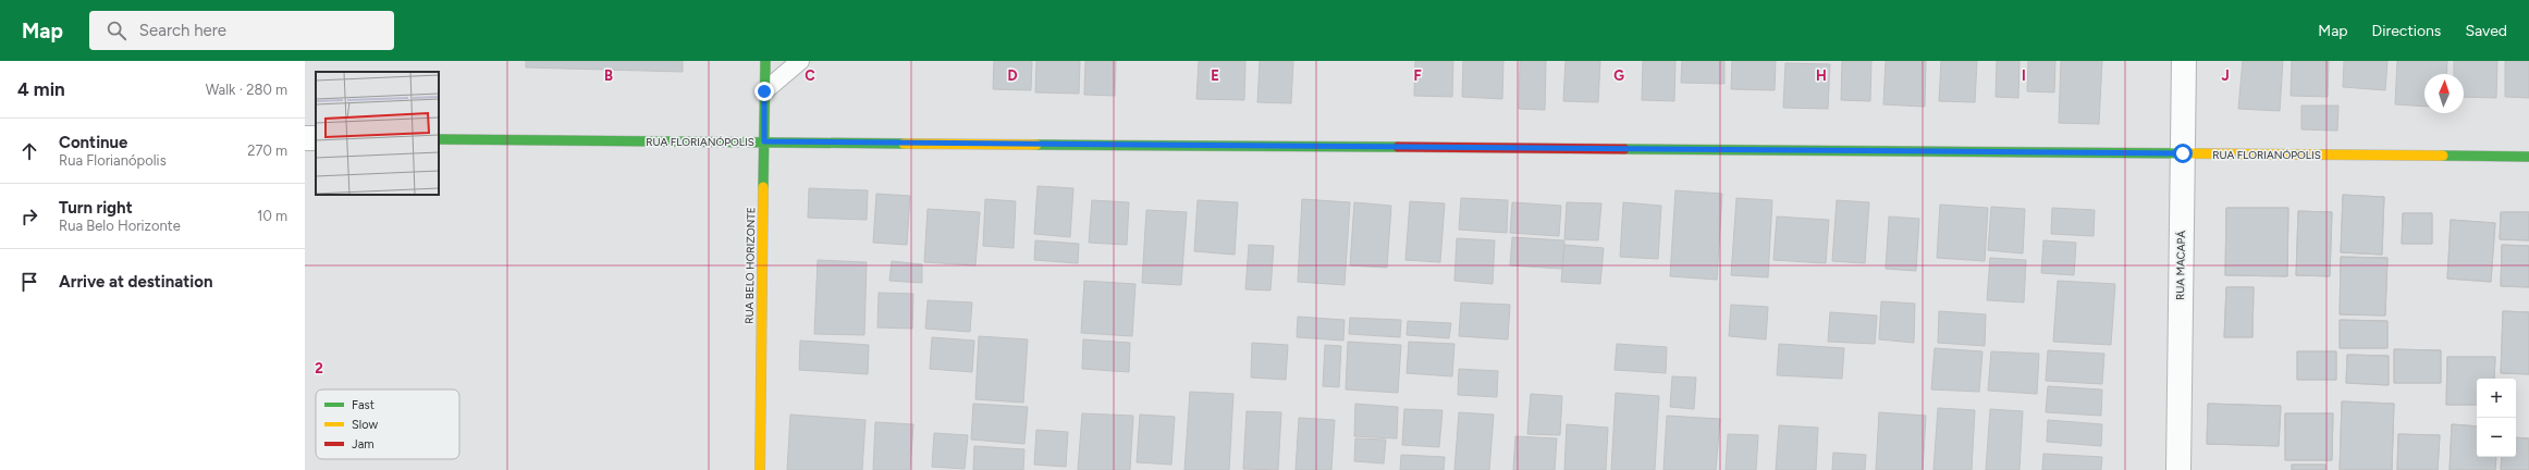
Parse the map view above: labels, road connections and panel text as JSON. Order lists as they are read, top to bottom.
{
  "streets": {
    "street": ["RUA FLORIANÓPOLIS", "RUA BELO HORIZONTE", "RUA MACAPÁ"]
  },
  "crossings": [
    ["RUA FLORIANÓPOLIS", "RUA BELO HORIZONTE"],
    ["RUA FLORIANÓPOLIS", "RUA MACAPÁ"]
  ],
  "legend": ["Fast", "Slow", "Jam"],
  "north": "top",
  "page": {
    "header": "Map",
    "search": "Search here",
    "nav": ["Map", "Directions", "Saved"],
    "heading": ["4 min", "Walk · 280 m"],
    "list": [
      ["Continue", "Rua Florianópolis", "270 m"],
      ["Turn right", "Rua Belo Horizonte", "10 m"],
      "Arrive at destination"
    ],
    "map_buttons": ["+", "−"]
  },
  "grid": {
    "columns": [
      "B",
      "C",
      "D",
      "E",
      "F",
      "G",
      "H",
      "I",
      "J"
    ],
    "rows": ["2"]
  }
}
